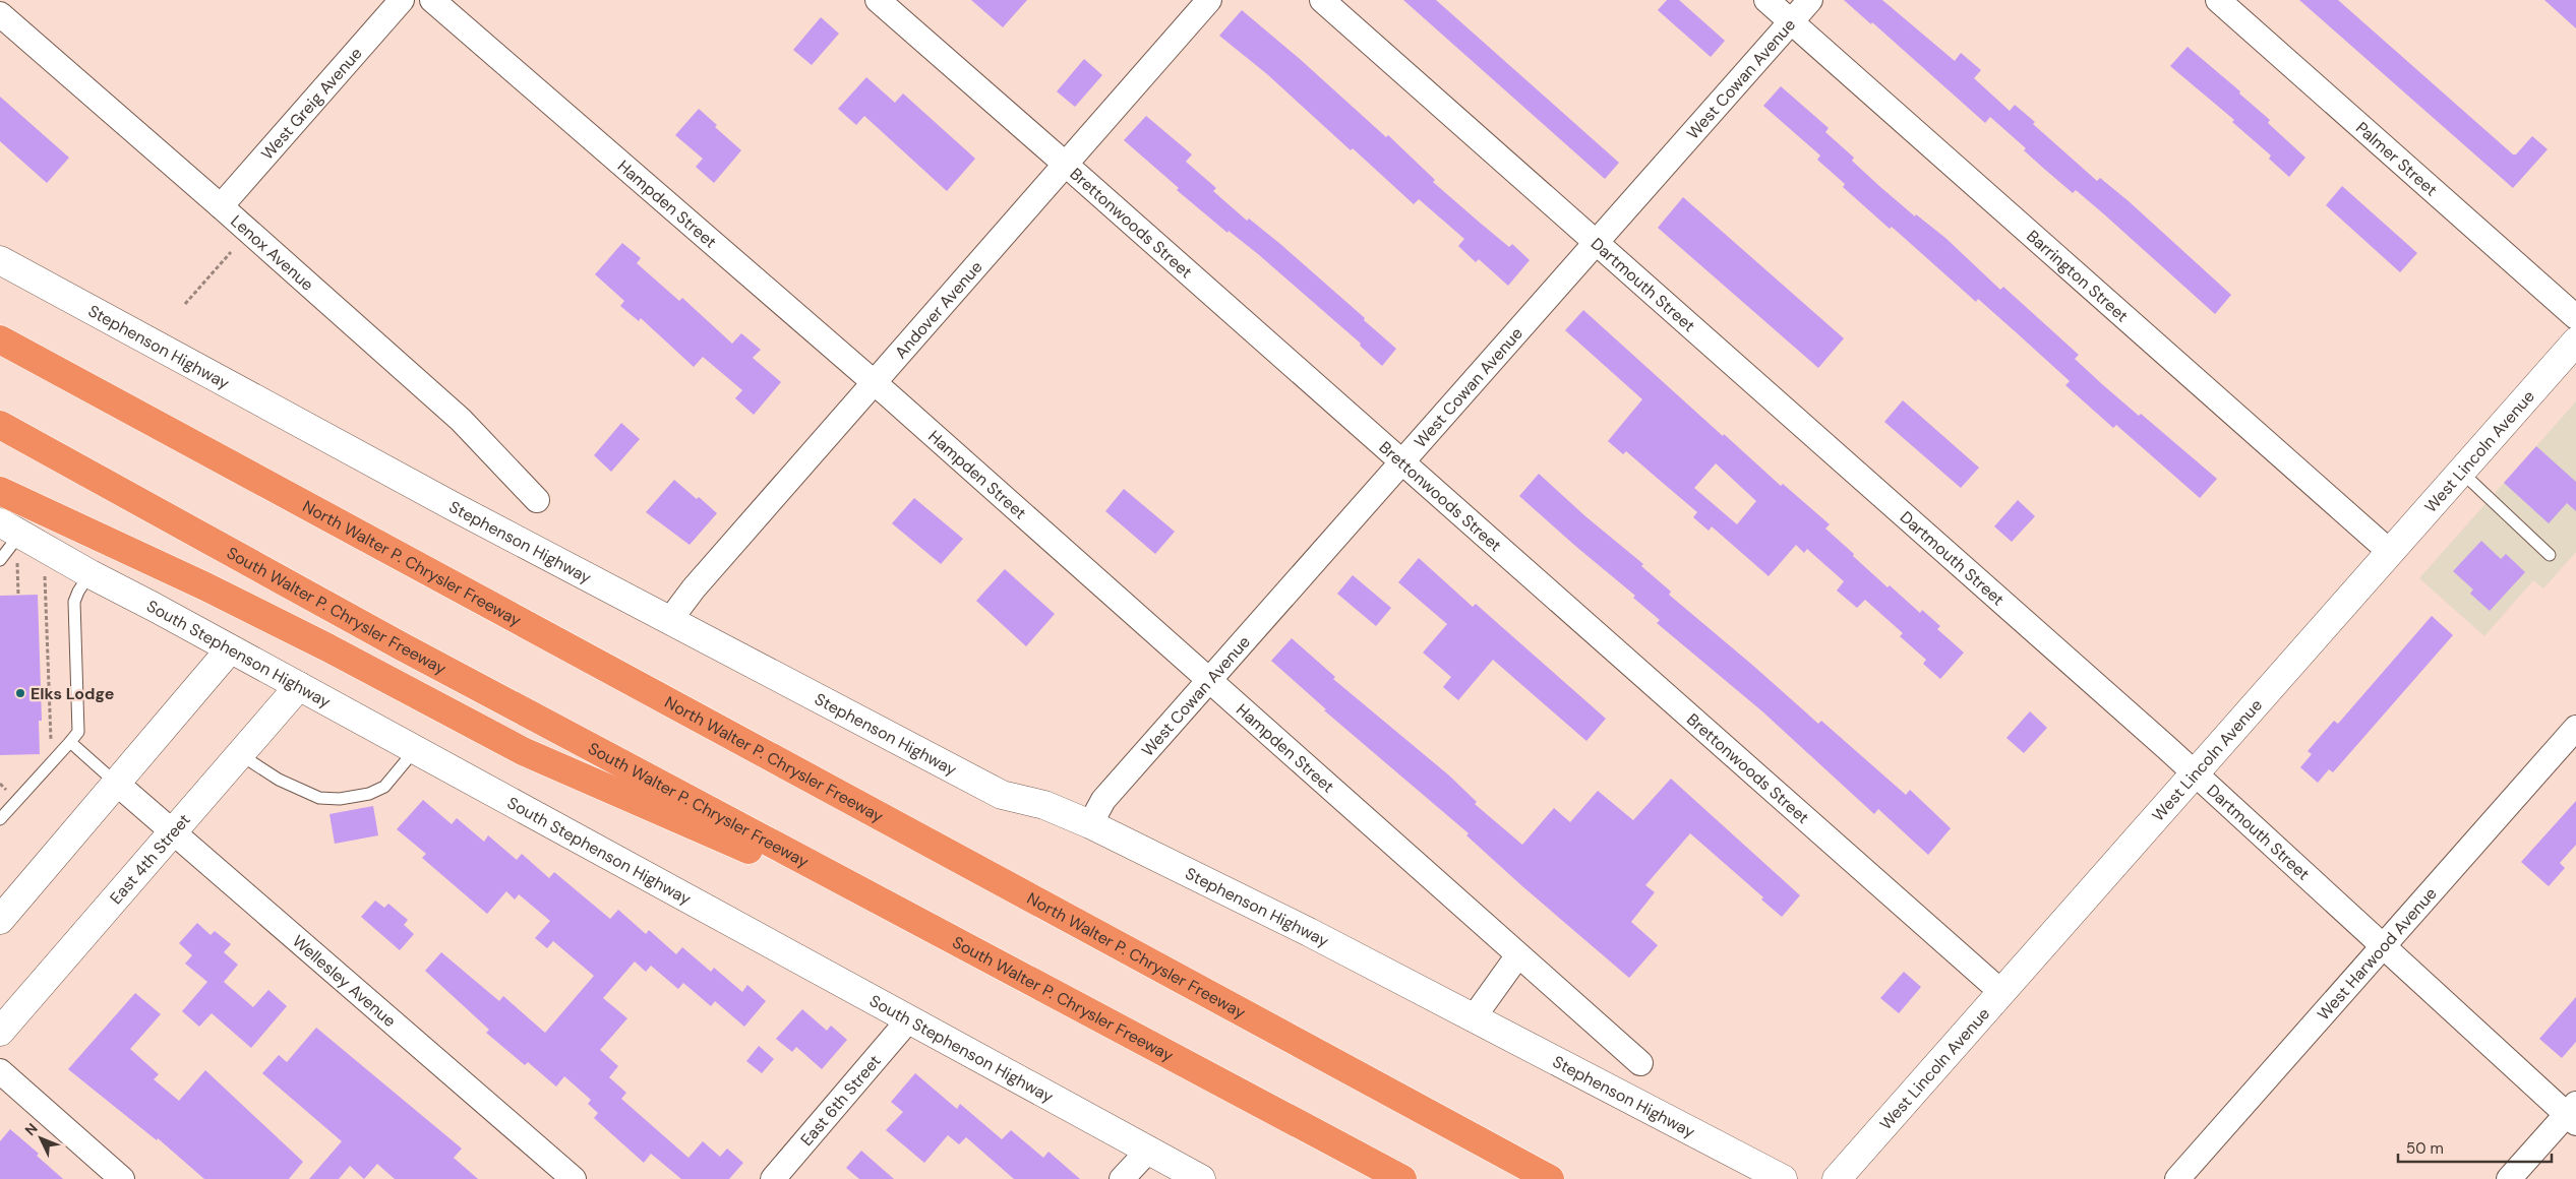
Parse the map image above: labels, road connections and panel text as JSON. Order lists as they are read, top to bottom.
{
  "streets": {
    "highway": ["North Walter P. Chrysler Freeway", "South Walter P. Chrysler Freeway"],
    "main road": [
      "Stephenson Highway",
      "West Lincoln Avenue",
      "South Stephenson Highway",
      "East 4th Street"
    ],
    "street": [
      "West Cowan Avenue",
      "West Greig Avenue",
      "Palmer Street",
      "Hampden Street",
      "Brettonwoods Street",
      "Lenox Avenue",
      "Barrington Street",
      "Dartmouth Street",
      "Andover Avenue",
      "West Harwood Avenue",
      "Wellesley Avenue",
      "East 6th Street"
    ]
  },
  "crossings": [
    ["West Cowan Avenue", "Hampden Street"],
    ["West Cowan Avenue", "Brettonwoods Street"],
    ["West Cowan Avenue", "Barrington Street"],
    ["West Cowan Avenue", "Dartmouth Street"],
    ["West Cowan Avenue", "Stephenson Highway"],
    ["West Greig Avenue", "Lenox Avenue"],
    ["Hampden Street", "Andover Avenue"],
    ["Brettonwoods Street", "Andover Avenue"],
    ["Brettonwoods Street", "West Lincoln Avenue"],
    ["Barrington Street", "West Lincoln Avenue"],
    ["Dartmouth Street", "West Lincoln Avenue"],
    ["Dartmouth Street", "West Harwood Avenue"],
    ["Andover Avenue", "Stephenson Highway"],
    ["South Stephenson Highway", "East 4th Street"],
    ["South Stephenson Highway", "East 6th Street"],
    ["East 4th Street", "Wellesley Avenue"]
  ],
  "places": ["Elks Lodge"],
  "scale_bar": "50 m",
  "north": "top left"
}
